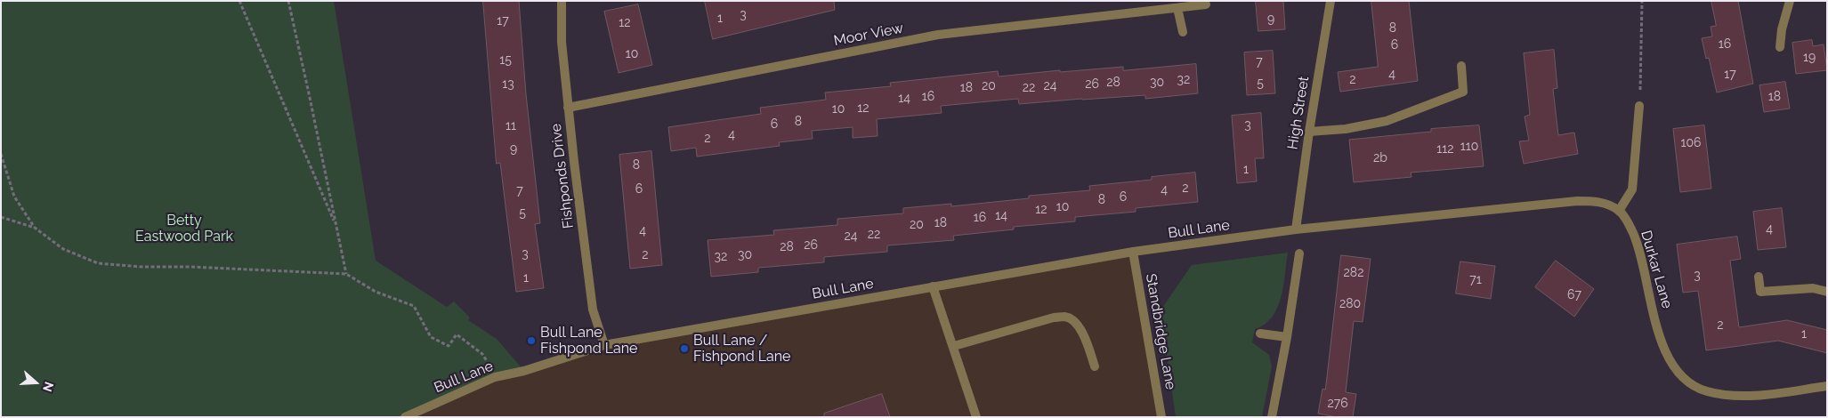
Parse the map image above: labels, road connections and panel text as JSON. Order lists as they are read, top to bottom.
{
  "streets": {
    "street": [
      "Moor View",
      "High Street",
      "Fishponds Drive",
      "Bull Lane",
      "Durkar Lane",
      "Standbridge Lane"
    ]
  },
  "crossings": [
    ["Moor View", "Fishponds Drive"],
    ["High Street", "Bull Lane"],
    ["Fishponds Drive", "Bull Lane"],
    ["Bull Lane", "Standbridge Lane"]
  ],
  "parks": ["Betty Eastwood Park"],
  "places": ["Bull Lane Fishpond Lane", "Bull Lane / Fishpond Lane"],
  "house_numbers": [
    "3",
    "1",
    "9",
    "17",
    "12",
    "8",
    "16",
    "6",
    "10",
    "19",
    "15",
    "7",
    "4",
    "17",
    "32",
    "2",
    "28",
    "30",
    "5",
    "13",
    "26",
    "20",
    "24",
    "18",
    "22",
    "16",
    "18",
    "14",
    "12",
    "10",
    "8",
    "6",
    "3",
    "11",
    "4",
    "2",
    "106",
    "110",
    "9",
    "112",
    "2b",
    "8",
    "1",
    "2",
    "6",
    "4",
    "7",
    "6",
    "8",
    "10",
    "12",
    "5",
    "14",
    "16",
    "18",
    "20",
    "4",
    "4",
    "22",
    "24",
    "26",
    "28",
    "3",
    "2",
    "30",
    "32",
    "282",
    "3",
    "1",
    "71",
    "67",
    "280",
    "2",
    "1",
    "276"
  ],
  "north": "right"
}
